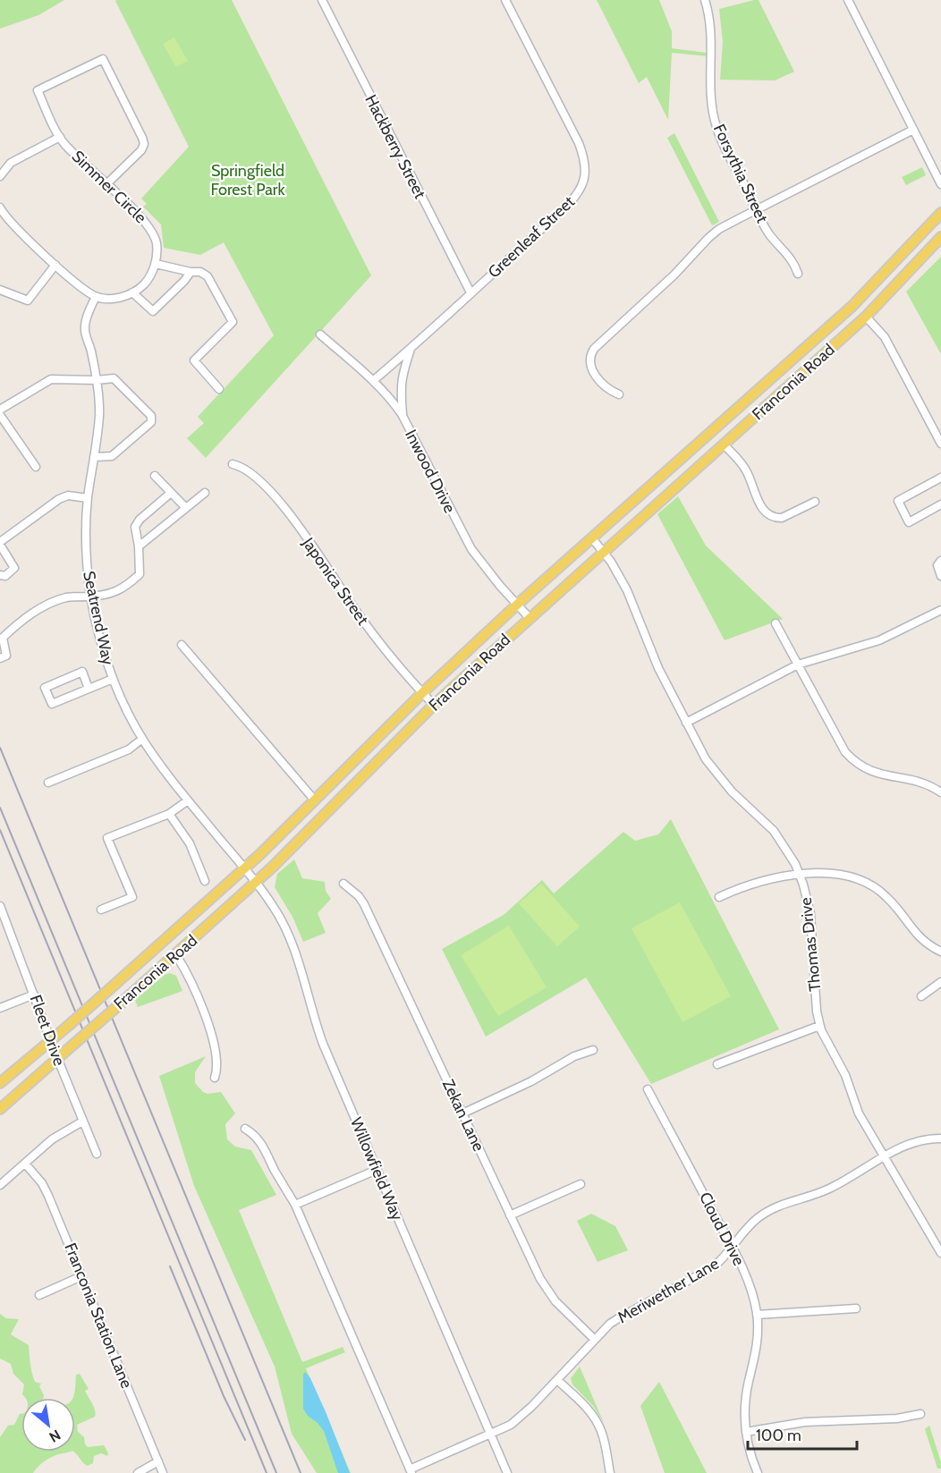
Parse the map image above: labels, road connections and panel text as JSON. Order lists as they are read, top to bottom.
{
  "streets": {
    "main road": ["Franconia Road"],
    "street": [
      "Hackberry Street",
      "Forsythia Street",
      "Simmer Circle",
      "Greenleaf Street",
      "Inwood Drive",
      "Japonica Street",
      "Seatrend Way",
      "Thomas Drive",
      "Fleet Drive",
      "Zekan Lane",
      "Willowfield Way",
      "Cloud Drive",
      "Meriwether Lane",
      "Franconia Station Lane"
    ]
  },
  "crossings": [
    ["Hackberry Street", "Greenleaf Street"],
    ["Greenleaf Street", "Inwood Drive"],
    ["Franconia Road", "Inwood Drive"],
    ["Franconia Road", "Japonica Street"],
    ["Franconia Road", "Seatrend Way"],
    ["Franconia Road", "Thomas Drive"],
    ["Franconia Road", "Fleet Drive"],
    ["Franconia Road", "Willowfield Way"],
    ["Seatrend Way", "Willowfield Way"],
    ["Thomas Drive", "Meriwether Lane"],
    ["Zekan Lane", "Meriwether Lane"],
    ["Willowfield Way", "Meriwether Lane"],
    ["Cloud Drive", "Meriwether Lane"]
  ],
  "parks": ["Springfield Forest Park"],
  "scale_bar": "100 m",
  "north": "bottom right"
}
